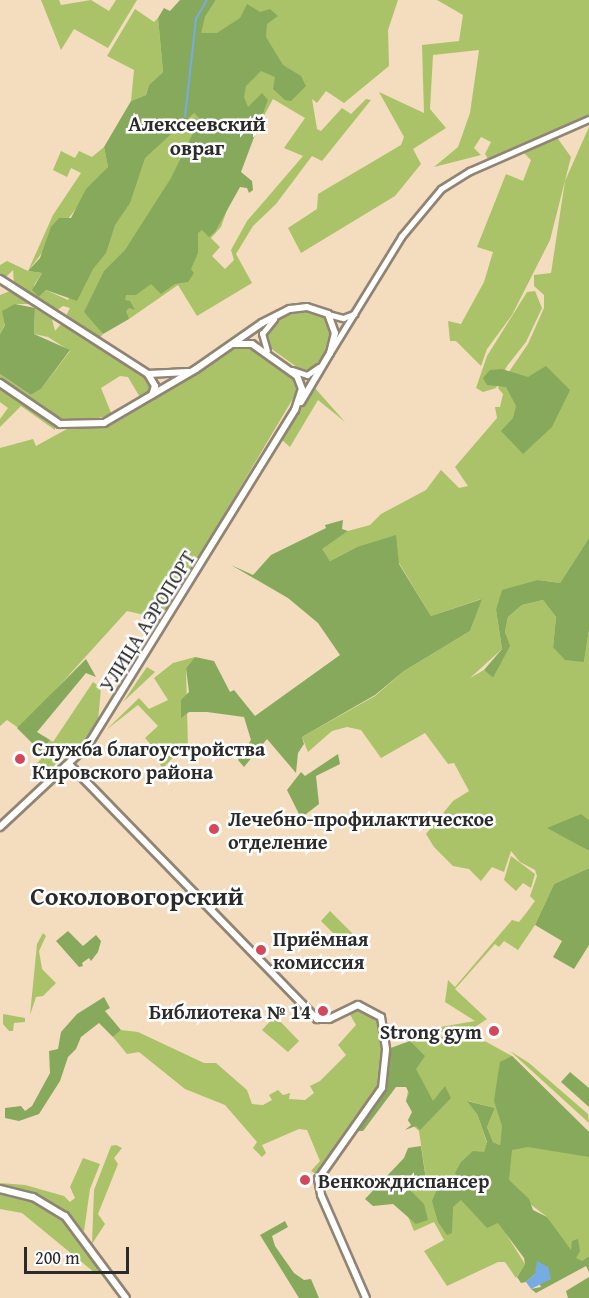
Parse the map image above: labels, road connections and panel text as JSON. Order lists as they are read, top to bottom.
{
  "streets": {
    "main road": ["УЛИЦА АЭРОПОРТ"]
  },
  "districts": ["Алексеевский овраг", "Соколовогорский"],
  "places": [
    "Служба благоустройства Кировского района",
    "Лечебно-профилактическое отделение",
    "Приёмная комиссия",
    "Библиотека № 14",
    "Strong gym",
    "Венкождиспансер"
  ],
  "scale_bar": "200 m"
}
